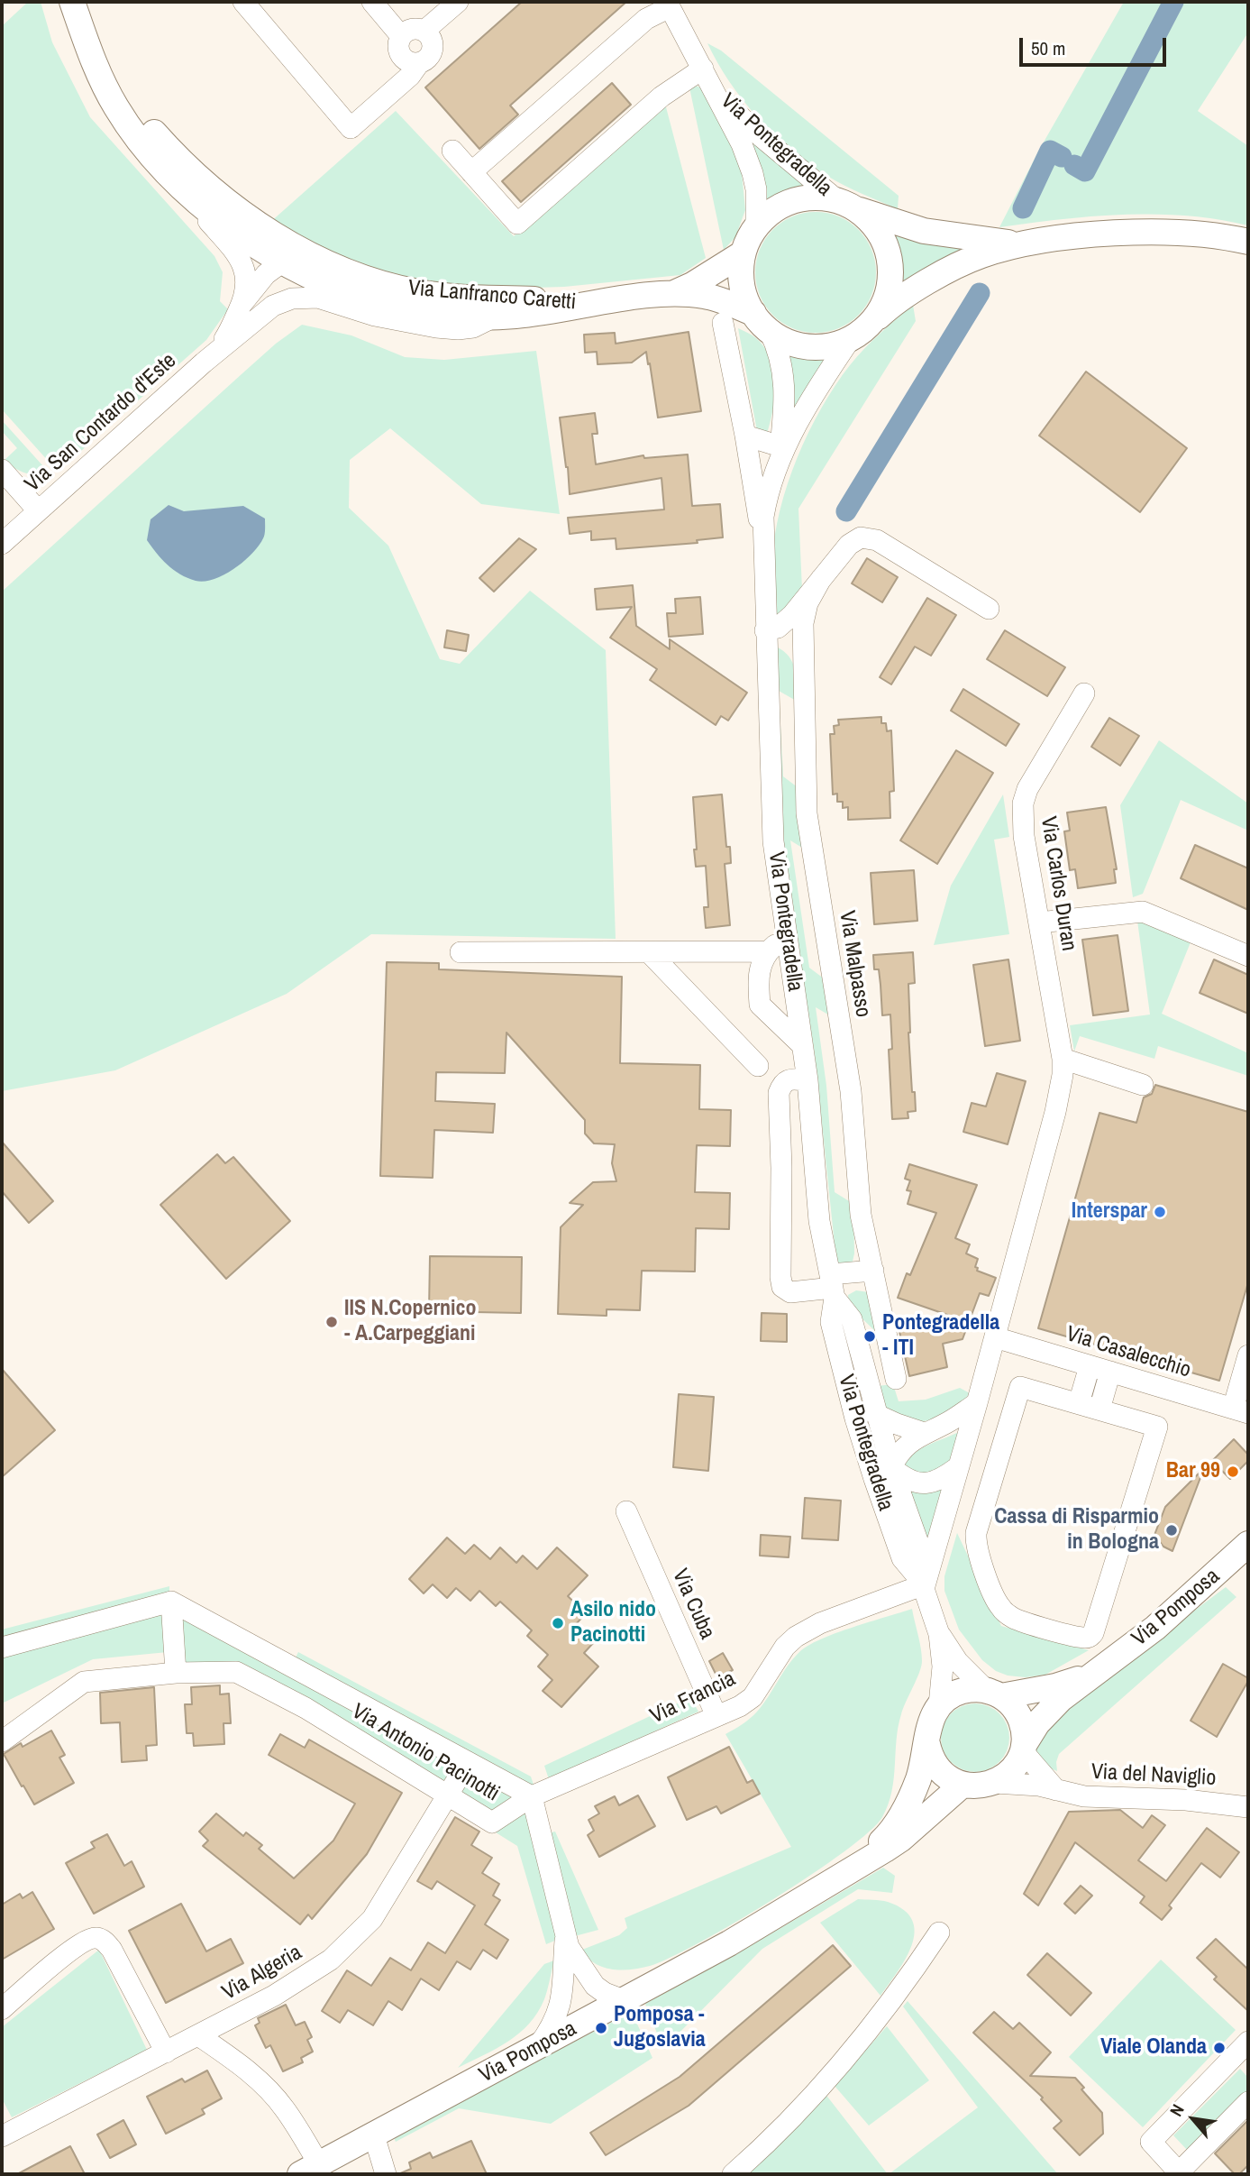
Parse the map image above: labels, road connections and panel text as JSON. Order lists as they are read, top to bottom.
{
  "streets": {
    "main road": ["Via Pontegradella", "Via Lanfranco Caretti", "Via Pomposa"],
    "street": [
      "Via San Contardo d'Este",
      "Via Carlos Duran",
      "Via Malpasso",
      "Via Casalecchio",
      "Via Cuba",
      "Via Francia",
      "Via Antonio Pacinotti",
      "Via del Naviglio",
      "Via Algeria"
    ]
  },
  "crossings": [
    ["Via Pontegradella", "Via Lanfranco Caretti"],
    ["Via Pontegradella", "Via Carlos Duran"],
    ["Via Pontegradella", "Via Malpasso"],
    ["Via Pontegradella", "Via Pomposa"],
    ["Via Pontegradella", "Via Francia"],
    ["Via Pontegradella", "Via del Naviglio"],
    ["Via Lanfranco Caretti", "Via San Contardo d'Este"],
    ["Via Carlos Duran", "Via Casalecchio"],
    ["Via Carlos Duran", "Via Francia"],
    ["Via Cuba", "Via Francia"],
    ["Via Pomposa", "Via Antonio Pacinotti"],
    ["Via Pomposa", "Via del Naviglio"],
    ["Via Francia", "Via Antonio Pacinotti"],
    ["Via Antonio Pacinotti", "Via Algeria"]
  ],
  "places": [
    "Interspar",
    "IIS N.Copernico - A.Carpeggiani",
    "Pontegradella - ITI",
    "Bar 99",
    "Cassa di Risparmio in Bologna",
    "Asilo nido Pacinotti",
    "Pomposa - Jugoslavia",
    "Viale Olanda"
  ],
  "scale_bar": "50 m",
  "north": "top left"
}
